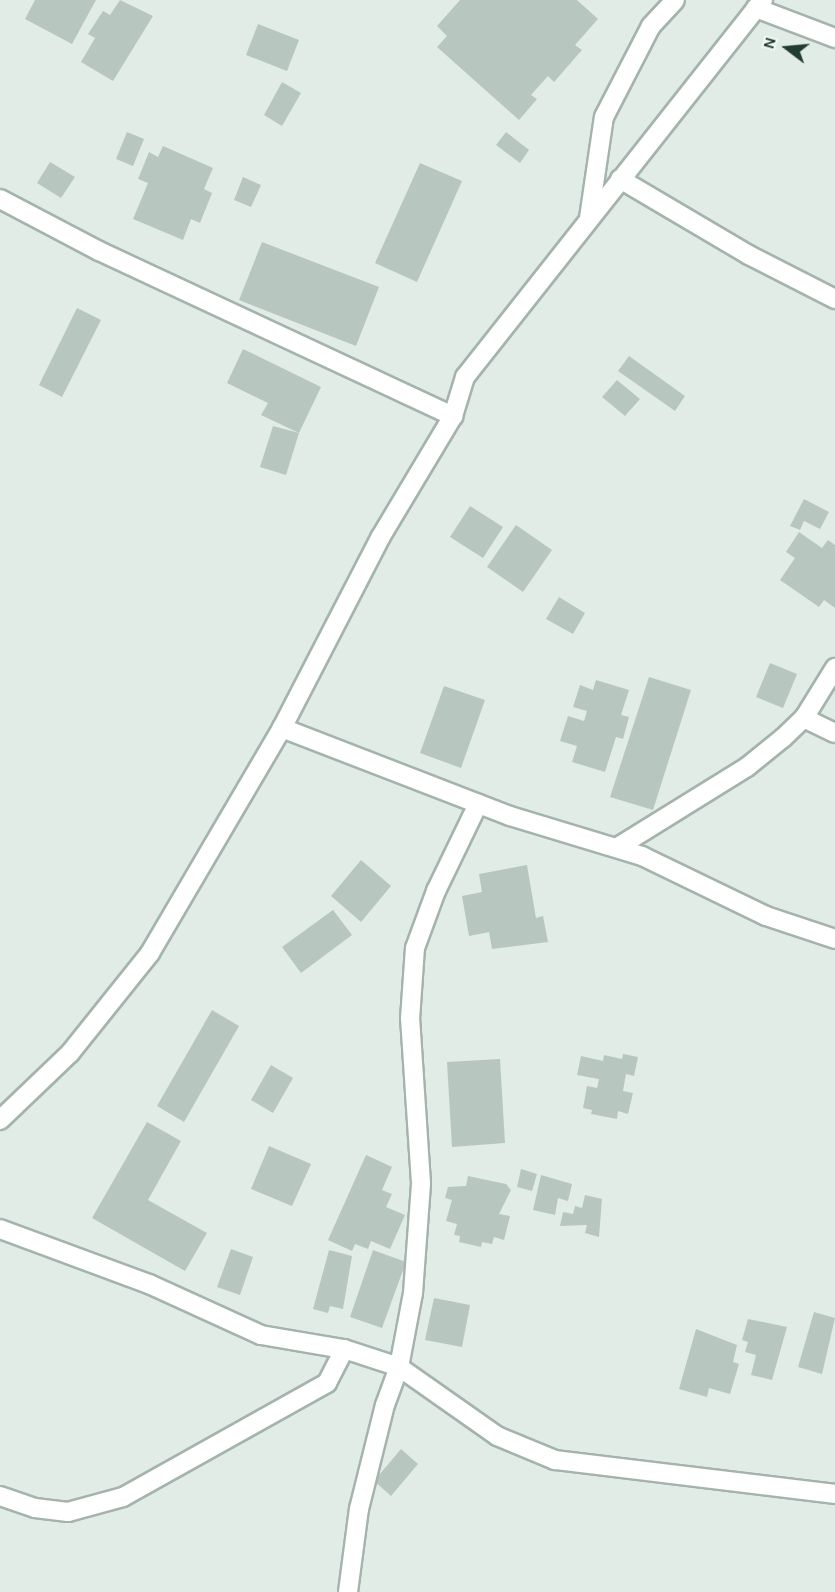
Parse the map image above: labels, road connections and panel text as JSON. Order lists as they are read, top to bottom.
{
  "north": "left"
}
